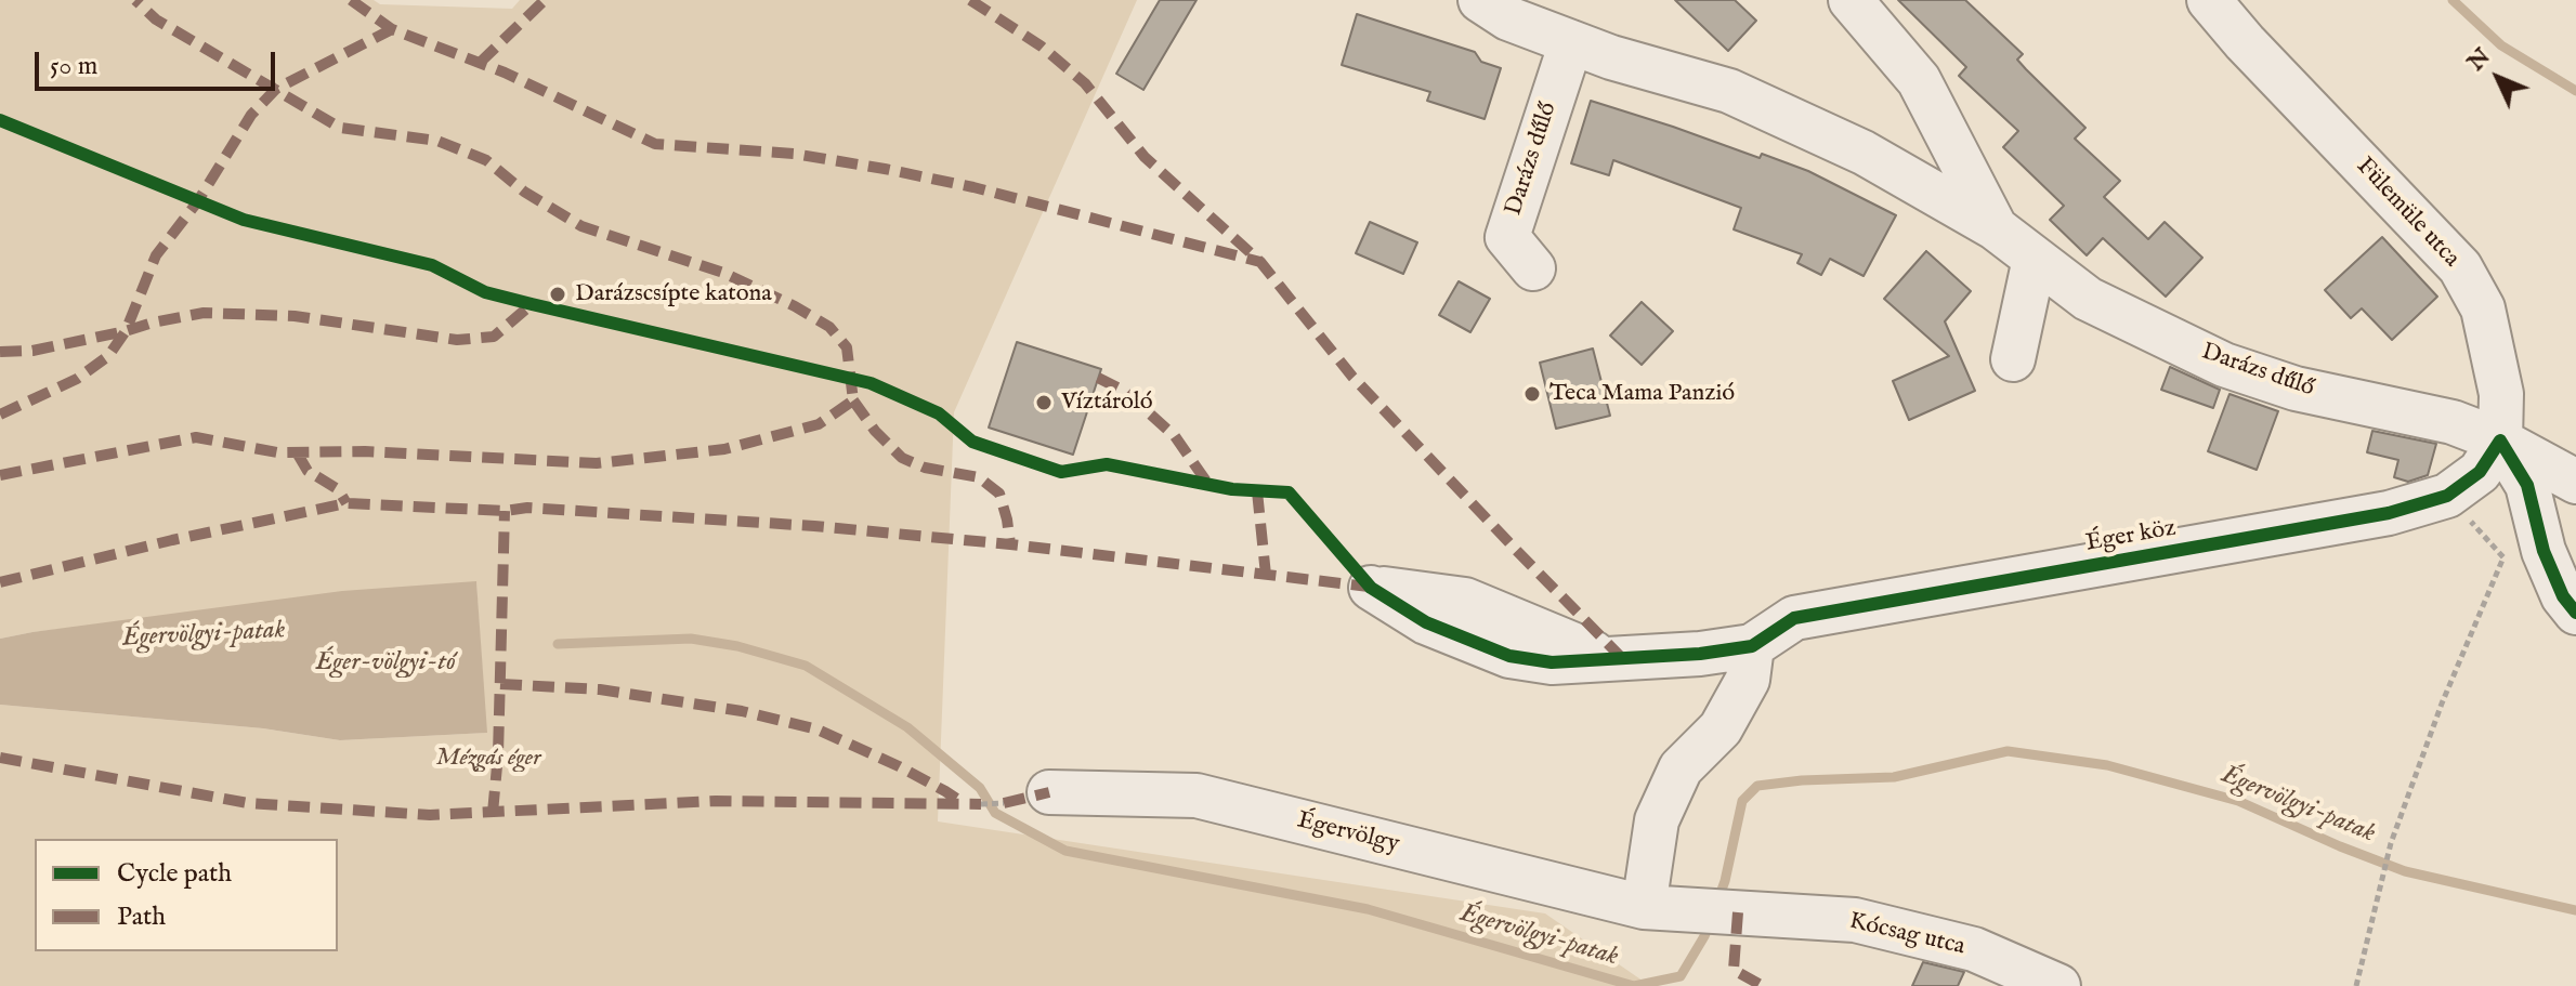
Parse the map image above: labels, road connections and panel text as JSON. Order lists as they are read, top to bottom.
{
  "streets": {
    "street": [
      "Darázs dűlő",
      "Fülemüle utca",
      "Éger köz",
      "Égervölgy",
      "Kócsag utca"
    ]
  },
  "crossings": [
    ["Darázs dűlő", "Fülemüle utca"],
    ["Darázs dűlő", "Éger köz"],
    ["Fülemüle utca", "Éger köz"],
    ["Égervölgy", "Kócsag utca"]
  ],
  "water": ["Égervölgyi-patak", "Éger-völgyi-tó"],
  "parks": ["Mézgás éger"],
  "places": ["Darázscsípte katona", "Teca Mama Panzió", "Víztároló"],
  "legend": ["Cycle path", "Path"],
  "scale_bar": "50 m",
  "north": "top left"
}
